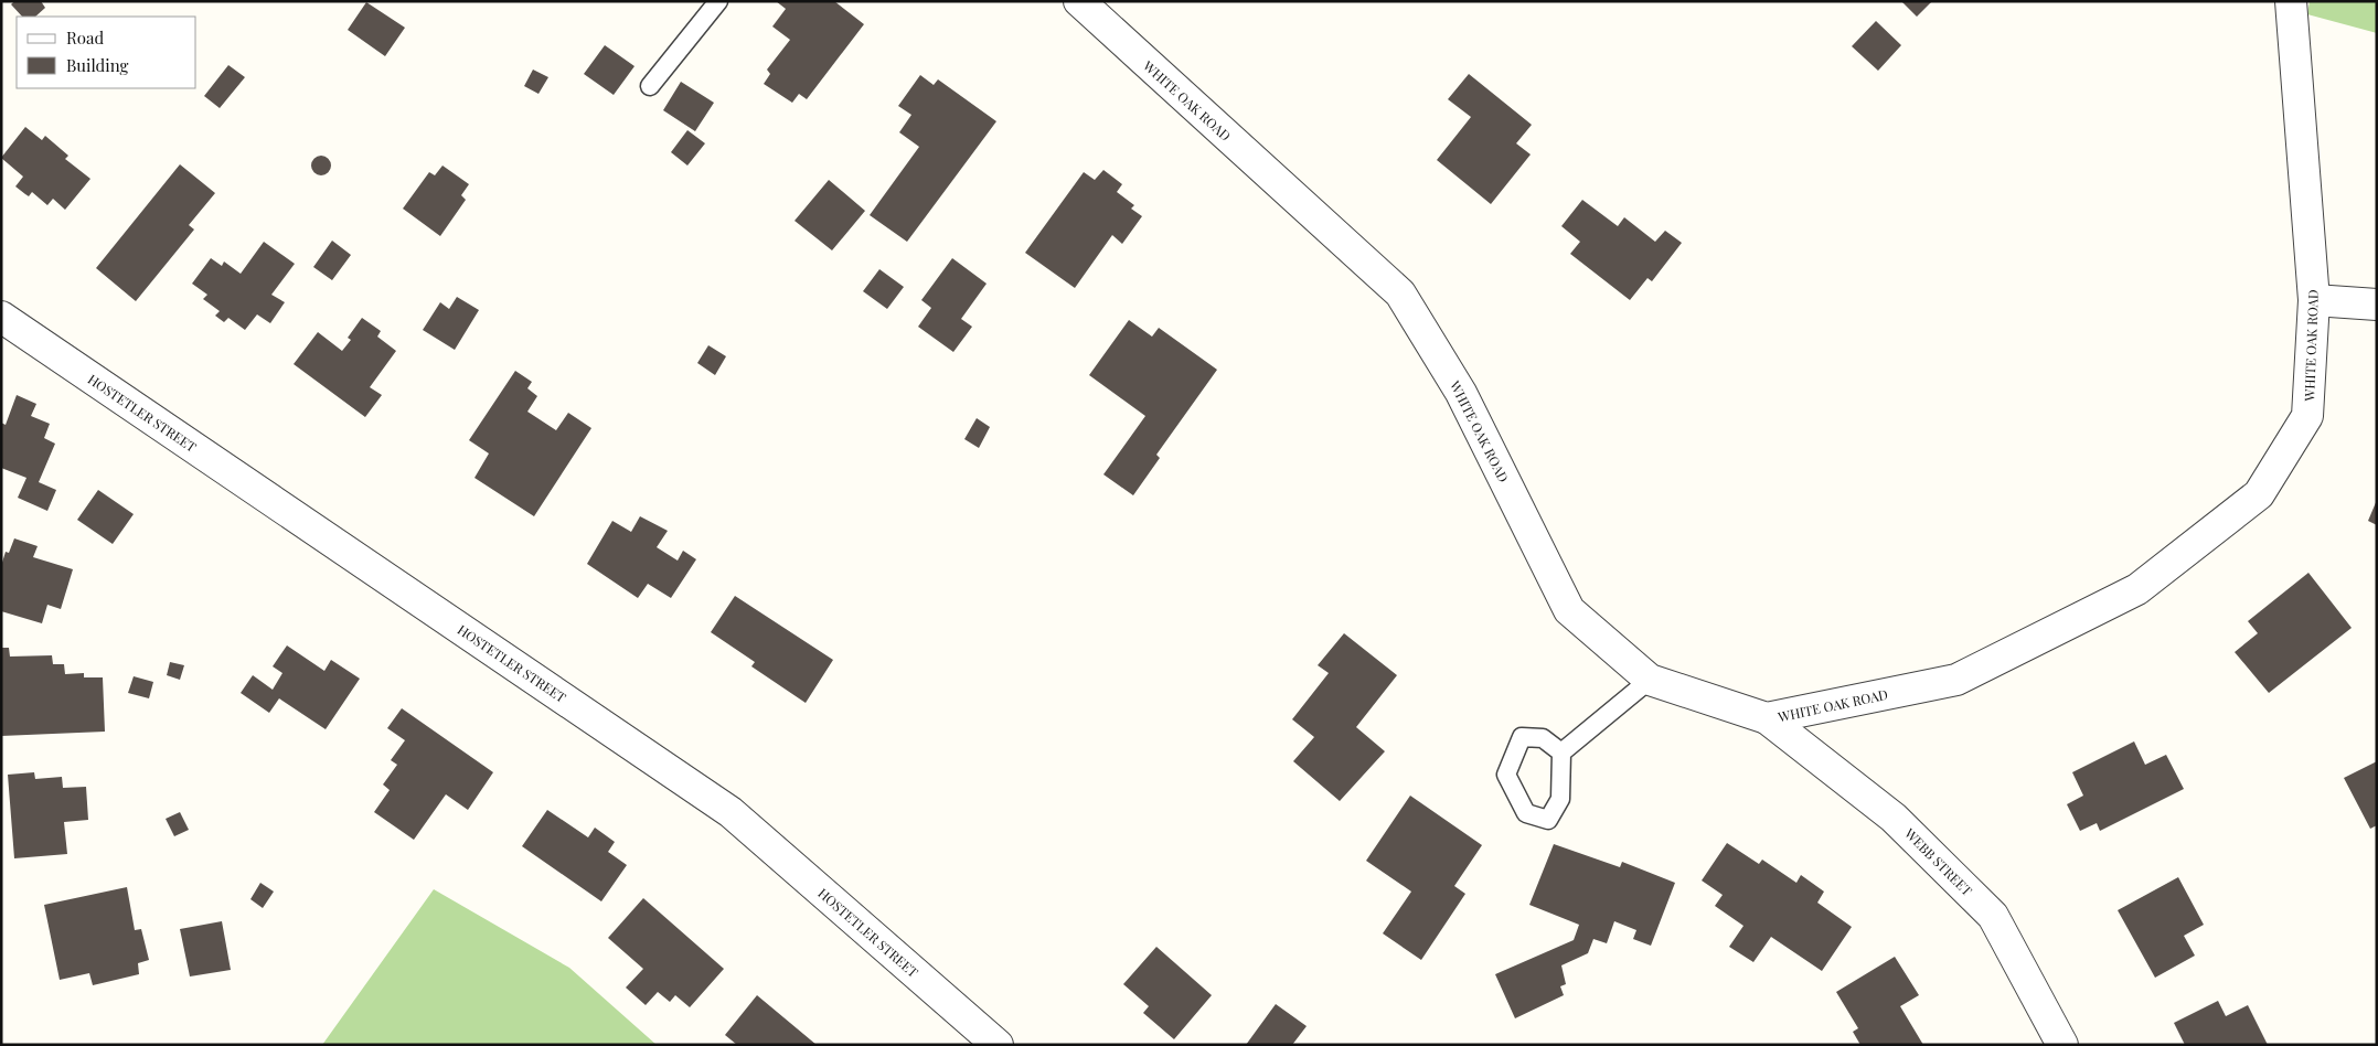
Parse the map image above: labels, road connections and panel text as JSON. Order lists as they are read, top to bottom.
{
  "streets": {
    "street": ["WHITE OAK ROAD", "HOSTETLER STREET", "WEBB STREET"]
  },
  "crossings": [
    ["WHITE OAK ROAD", "WEBB STREET"]
  ],
  "legend": ["Road", "Building"]
}
